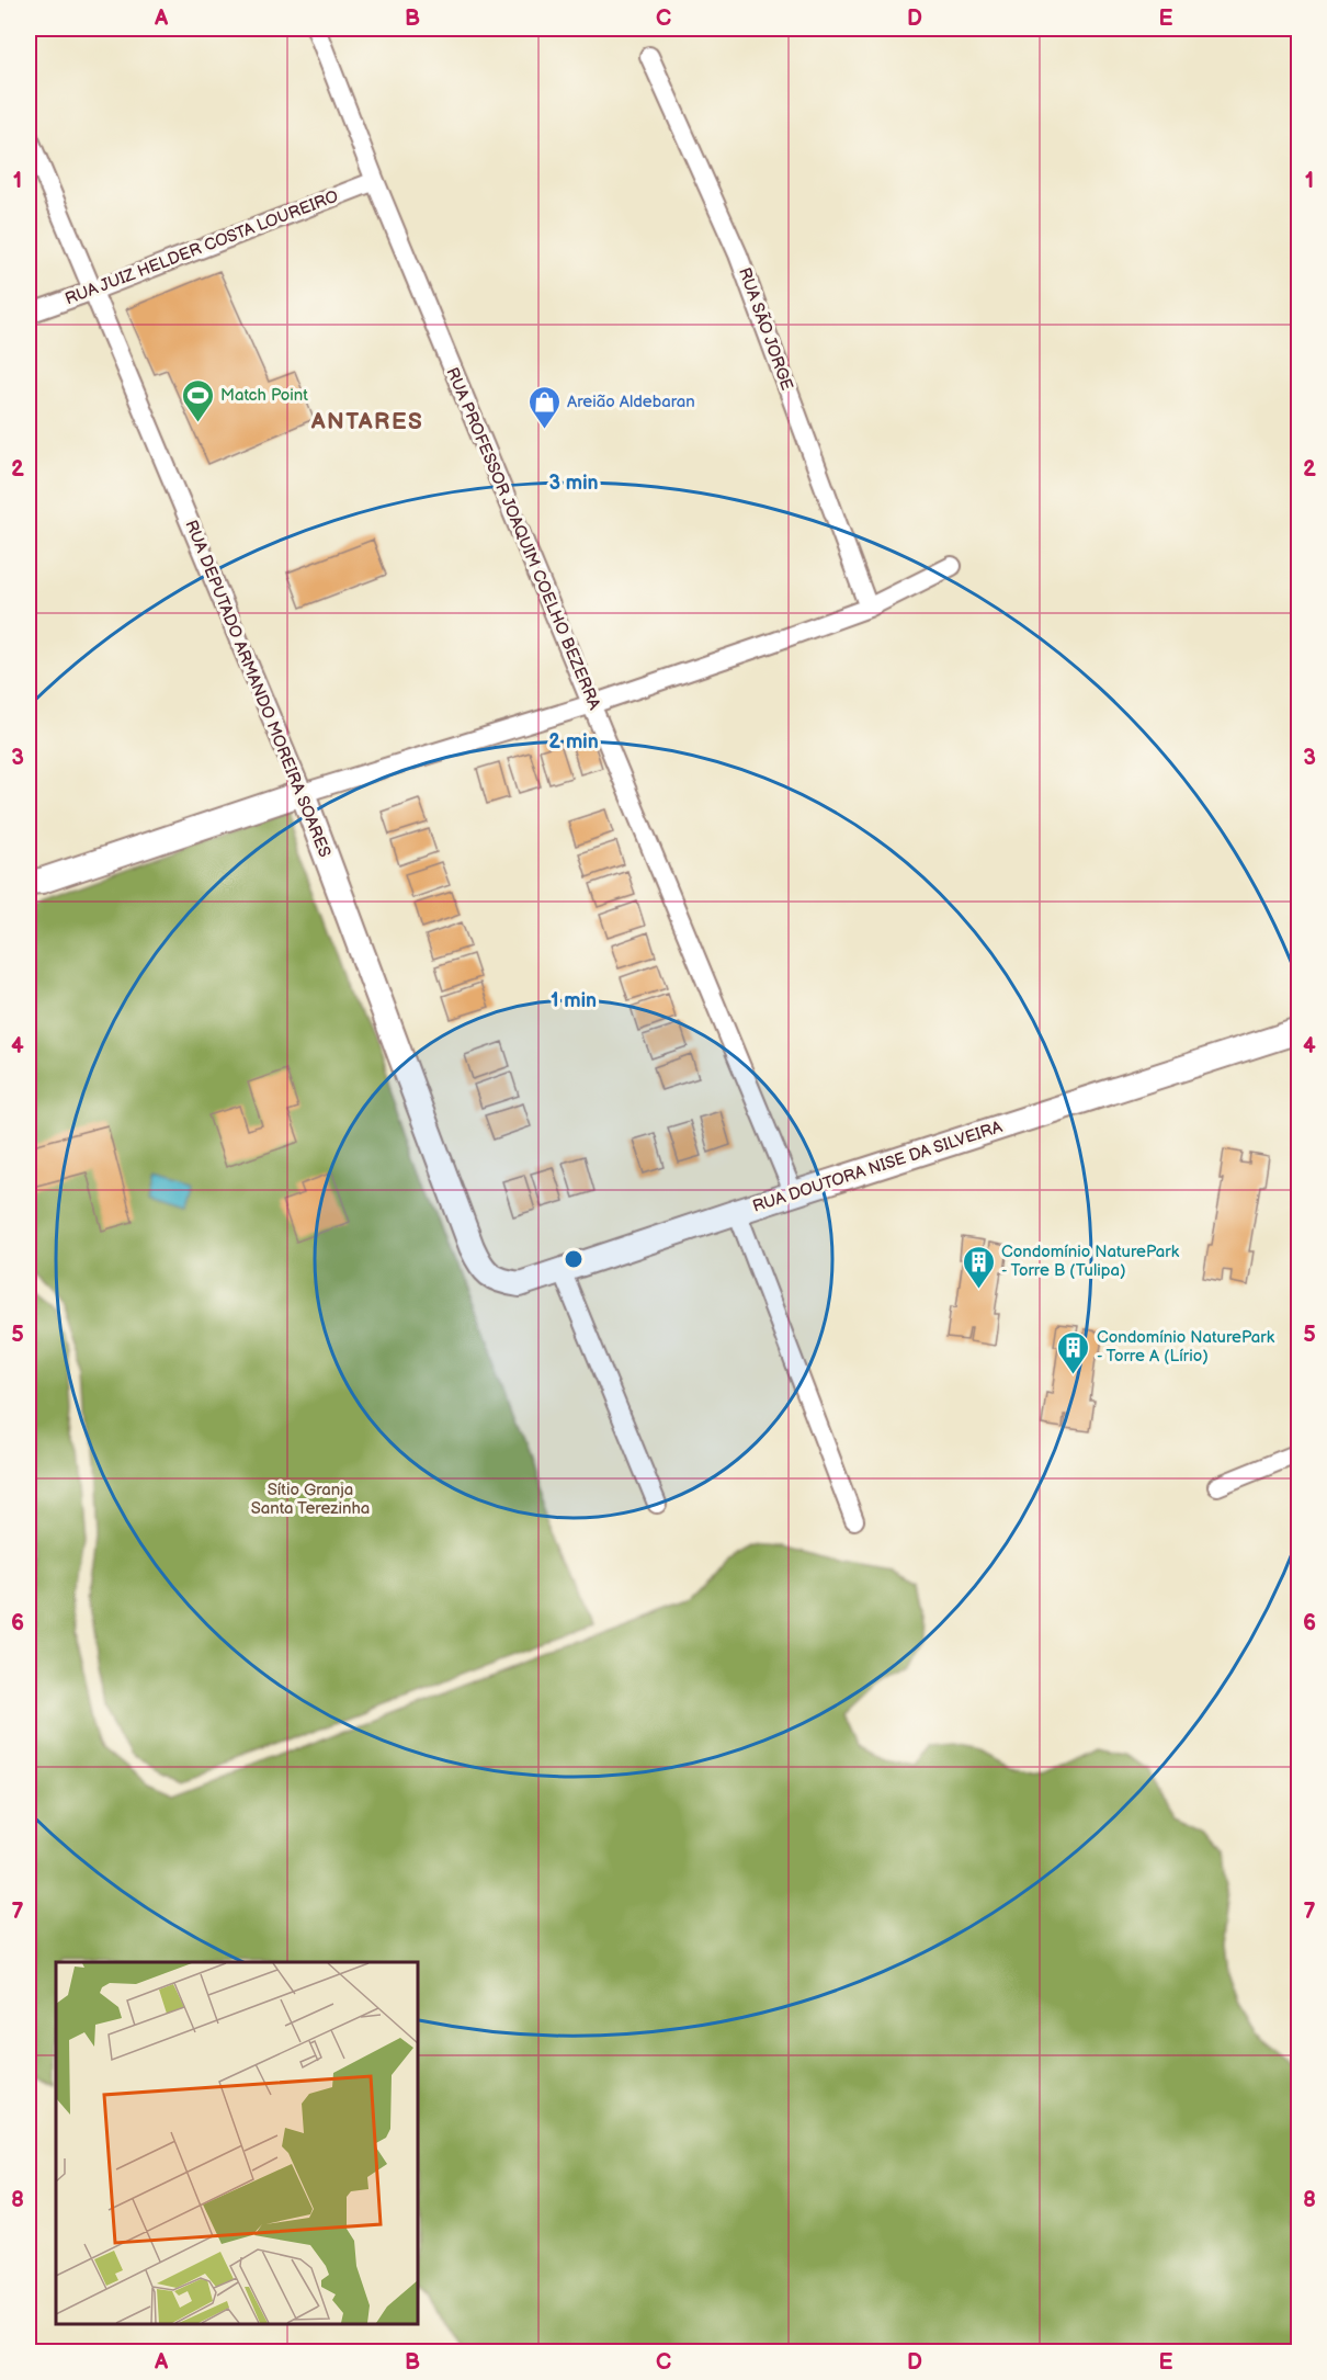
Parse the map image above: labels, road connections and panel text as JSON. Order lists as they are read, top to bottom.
{
  "streets": {
    "street": [
      "RUA JUIZ HELDER COSTA LOUREIRO",
      "RUA SÃO JORGE",
      "RUA PROFESSOR JOAQUIM COELHO BEZERRA",
      "RUA DEPUTADO ARMANDO MOREIRA SOARES",
      "RUA DOUTORA NISE DA SILVEIRA"
    ]
  },
  "crossings": [
    ["RUA JUIZ HELDER COSTA LOUREIRO", "RUA PROFESSOR JOAQUIM COELHO BEZERRA"],
    ["RUA JUIZ HELDER COSTA LOUREIRO", "RUA DEPUTADO ARMANDO MOREIRA SOARES"],
    ["RUA PROFESSOR JOAQUIM COELHO BEZERRA", "RUA DOUTORA NISE DA SILVEIRA"],
    ["RUA DEPUTADO ARMANDO MOREIRA SOARES", "RUA DOUTORA NISE DA SILVEIRA"]
  ],
  "districts": ["ANTARES"],
  "parks": ["Sítio Granja Santa Terezinha"],
  "places": {
    "sports": ["Match Point"],
    "shop": ["Areião Aldebaran"],
    "building": ["Condomínio NaturePark - Torre B (Tulipa)", "Condomínio NaturePark - Torre A (Lírio)"]
  },
  "grid": {
    "columns": [
      "A",
      "B",
      "C",
      "D",
      "E"
    ],
    "rows": [
      "1",
      "2",
      "3",
      "4",
      "5",
      "6",
      "7",
      "8"
    ]
  },
  "rings": ["3 min", "2 min", "1 min"]
}
